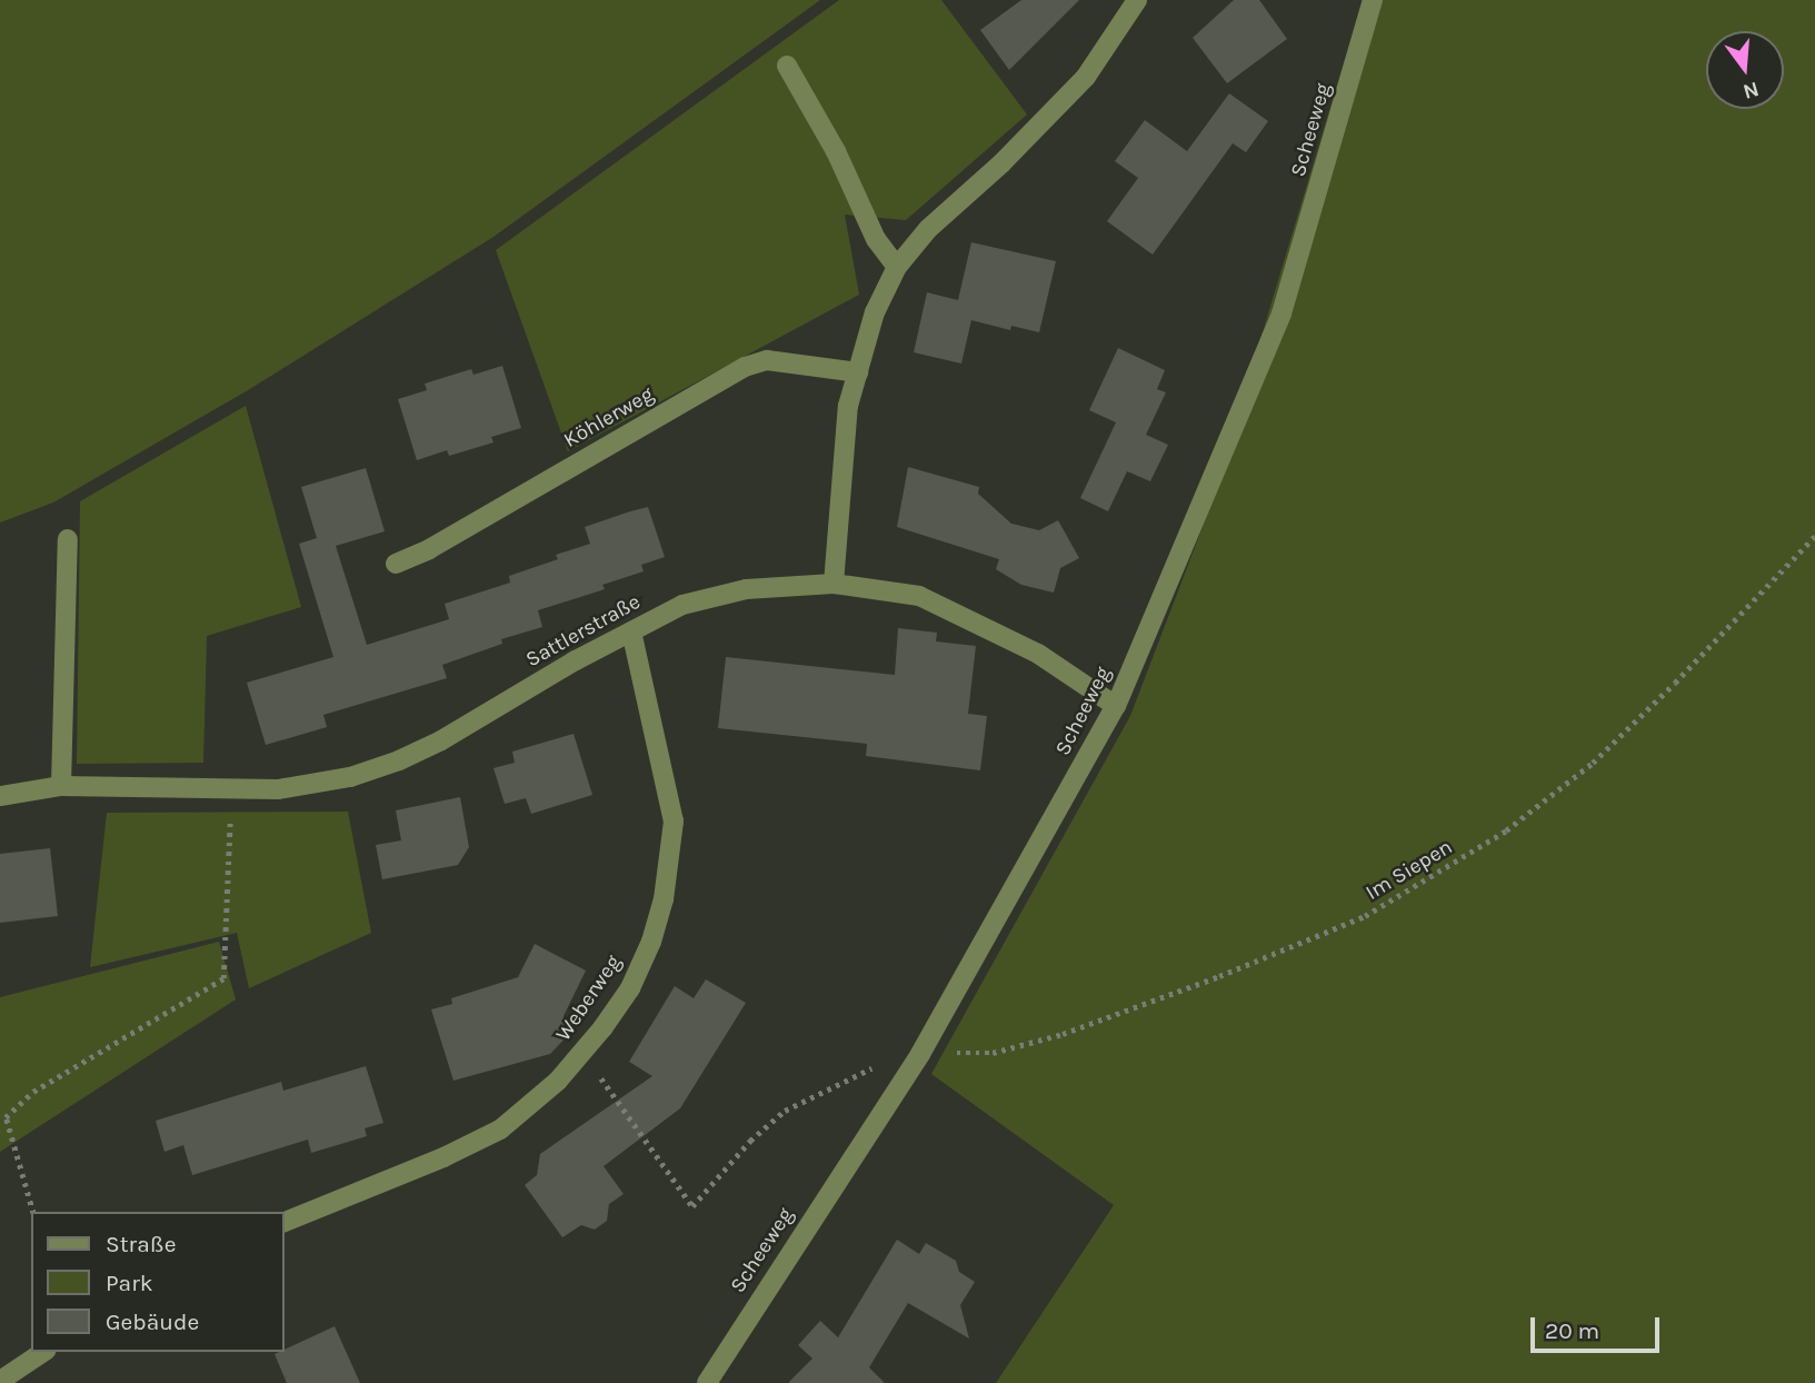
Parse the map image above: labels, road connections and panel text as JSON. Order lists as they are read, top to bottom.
{
  "streets": {
    "street": [
      "Scheeweg",
      "Köhlerweg",
      "Sattlerstraße",
      "Weberweg"
    ],
    "path": ["Im Siepen"]
  },
  "crossings": [
    ["Scheeweg", "Sattlerstraße"],
    ["Scheeweg", "Im Siepen"],
    ["Sattlerstraße", "Weberweg"],
    ["Im Siepen", "Weberweg"]
  ],
  "legend": ["Straße", "Park", "Gebäude"],
  "scale_bar": "20 m",
  "north": "bottom"
}
